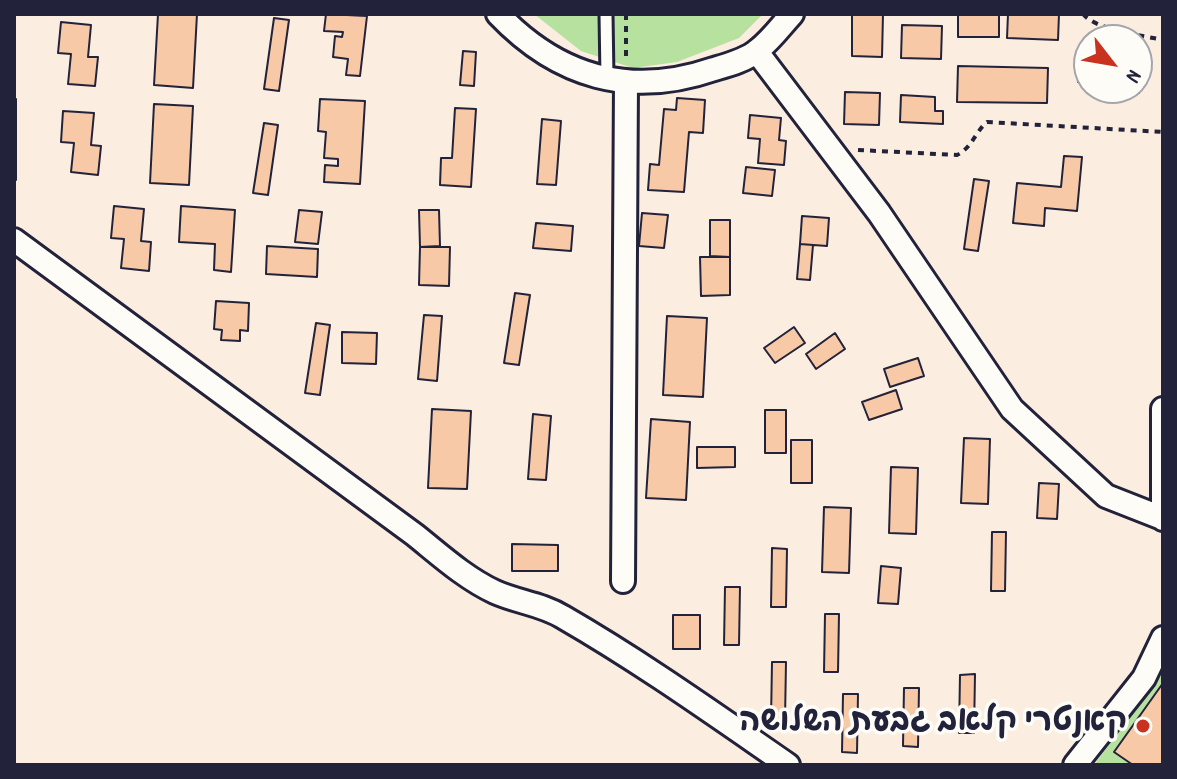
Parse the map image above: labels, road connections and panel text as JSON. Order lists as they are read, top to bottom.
{
  "places": ["קאנטרי קלאב גבעת השלושה"],
  "north": "bottom right"
}
